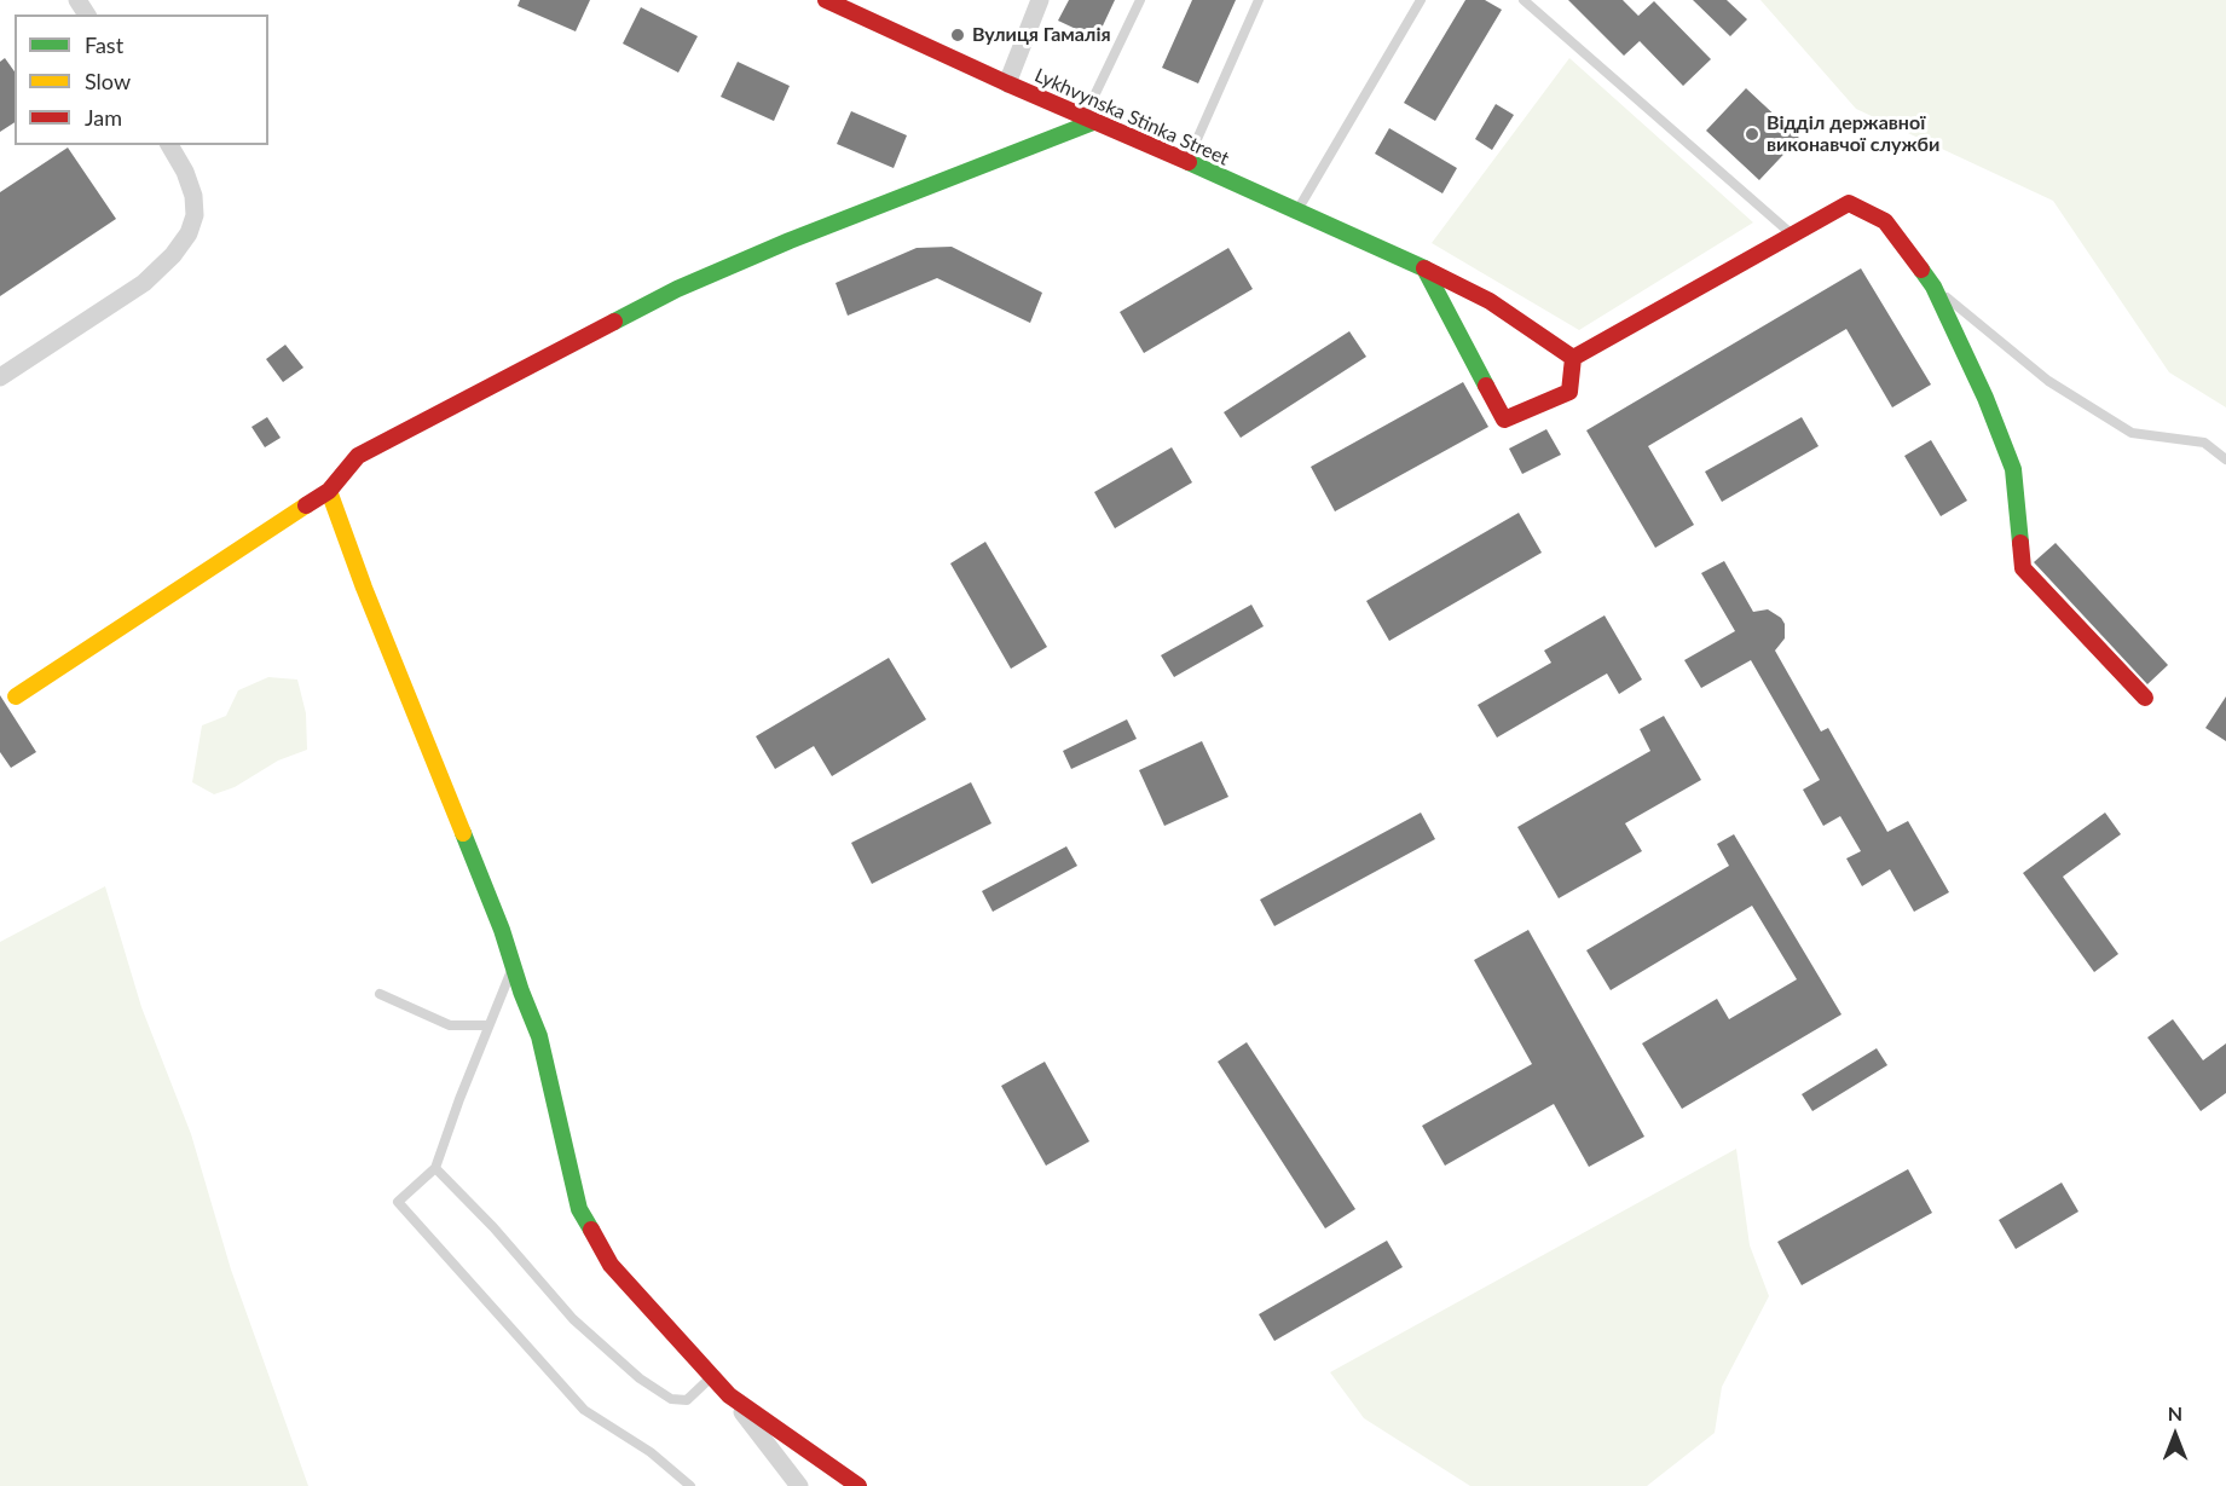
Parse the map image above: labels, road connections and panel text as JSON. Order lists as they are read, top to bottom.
{
  "streets": {
    "street": ["Lykhvynska Stinka Street"]
  },
  "places": ["Вулиця Гамалія", "Відділ державної виконавчої служби"],
  "legend": ["Fast", "Slow", "Jam"],
  "north": "top"
}
